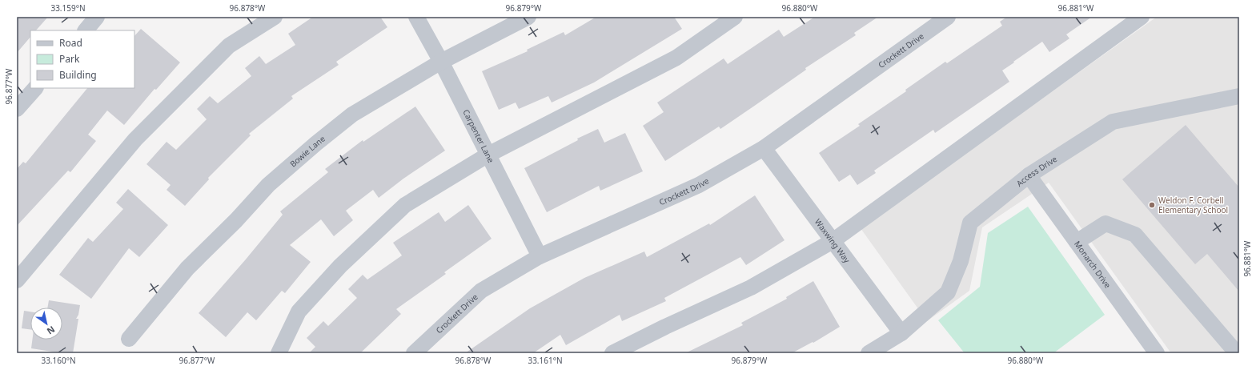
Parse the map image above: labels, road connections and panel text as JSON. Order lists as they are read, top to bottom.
{
  "streets": {
    "street": [
      "Crockett Drive",
      "Carpenter Lane",
      "Bowie Lane",
      "Access Drive",
      "Waxwing Way",
      "Monarch Drive"
    ]
  },
  "crossings": [
    ["Crockett Drive", "Carpenter Lane"],
    ["Crockett Drive", "Waxwing Way"],
    ["Carpenter Lane", "Bowie Lane"],
    ["Access Drive", "Waxwing Way"],
    ["Access Drive", "Monarch Drive"]
  ],
  "places": ["Weldon F. Corbell Elementary School"],
  "legend": ["Road", "Park", "Building"],
  "north": "bottom right",
  "coordinates": [
    "33.159°N",
    "96.878°W",
    "96.879°W",
    "96.880°W",
    "96.881°W",
    "96.877°W",
    "33.160°N",
    "33.161°N"
  ]
}
